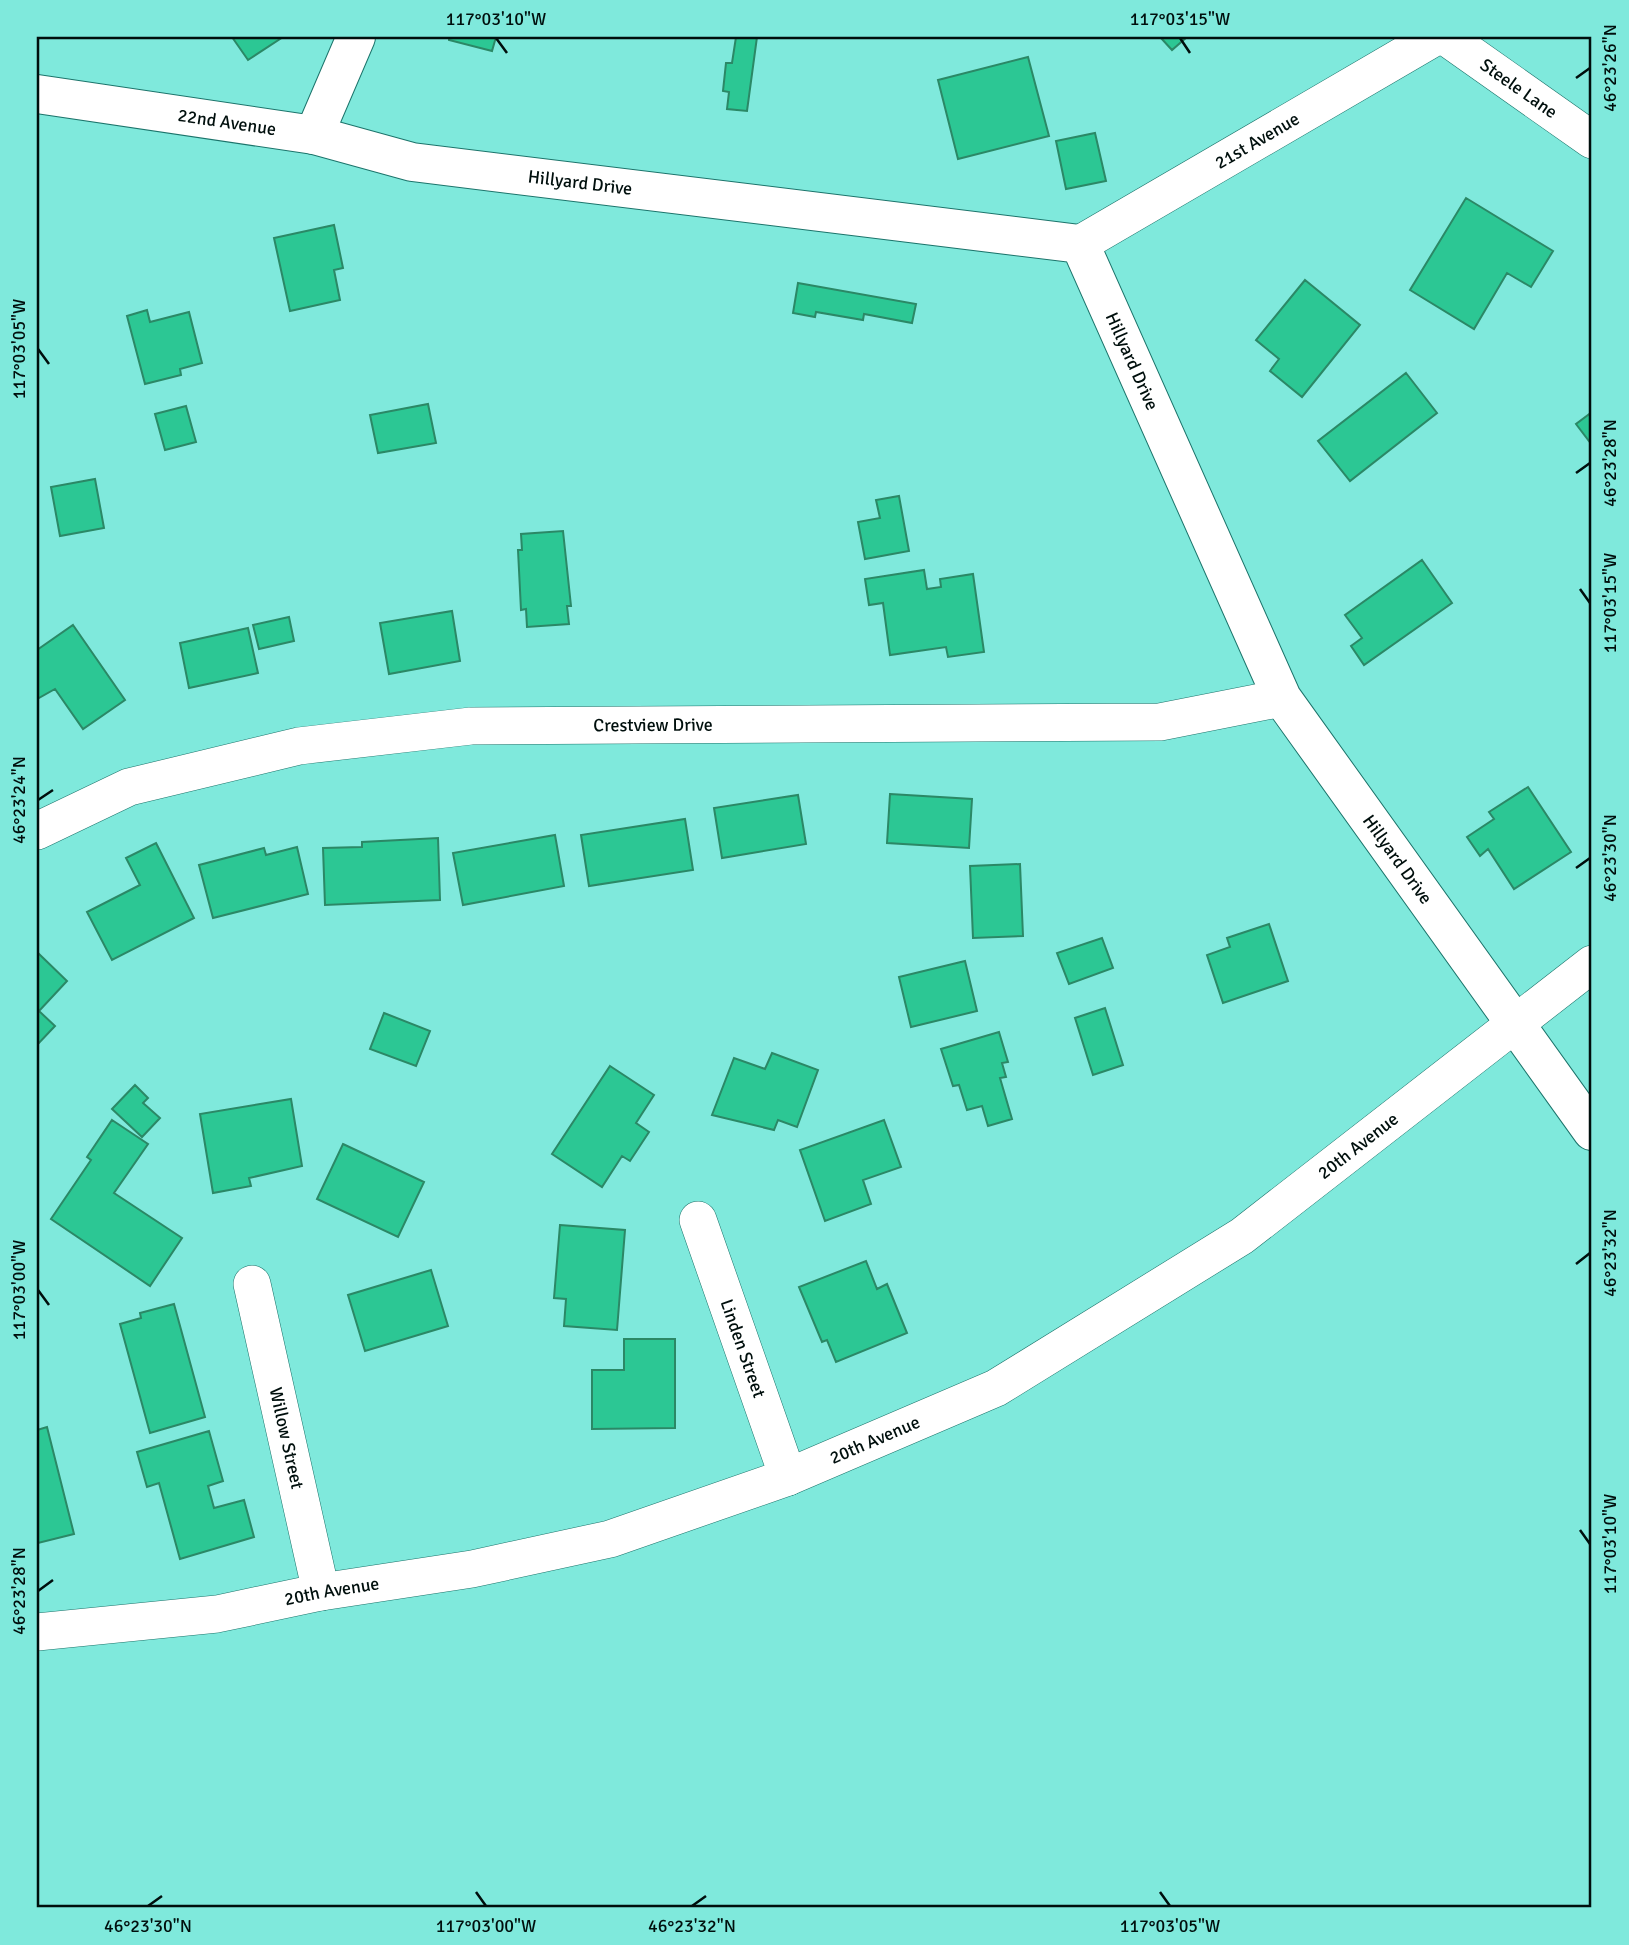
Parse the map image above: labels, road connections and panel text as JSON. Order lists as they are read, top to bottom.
{
  "streets": {
    "street": [
      "Steele Lane",
      "22nd Avenue",
      "21st Avenue",
      "Hillyard Drive",
      "Crestview Drive",
      "20th Avenue",
      "Linden Street",
      "Willow Street"
    ]
  },
  "crossings": [
    ["22nd Avenue", "Hillyard Drive"],
    ["21st Avenue", "Hillyard Drive"],
    ["Hillyard Drive", "Crestview Drive"],
    ["Hillyard Drive", "20th Avenue"],
    ["20th Avenue", "Linden Street"],
    ["20th Avenue", "Willow Street"]
  ],
  "coordinates": [
    "117°03'10\"W",
    "117°03'15\"W",
    "46°23'26\"N",
    "117°03'05\"W",
    "46°23'28\"N",
    "46°23'24\"N",
    "46°23'30\"N",
    "46°23'32\"N",
    "117°03'00\"W"
  ]
}
